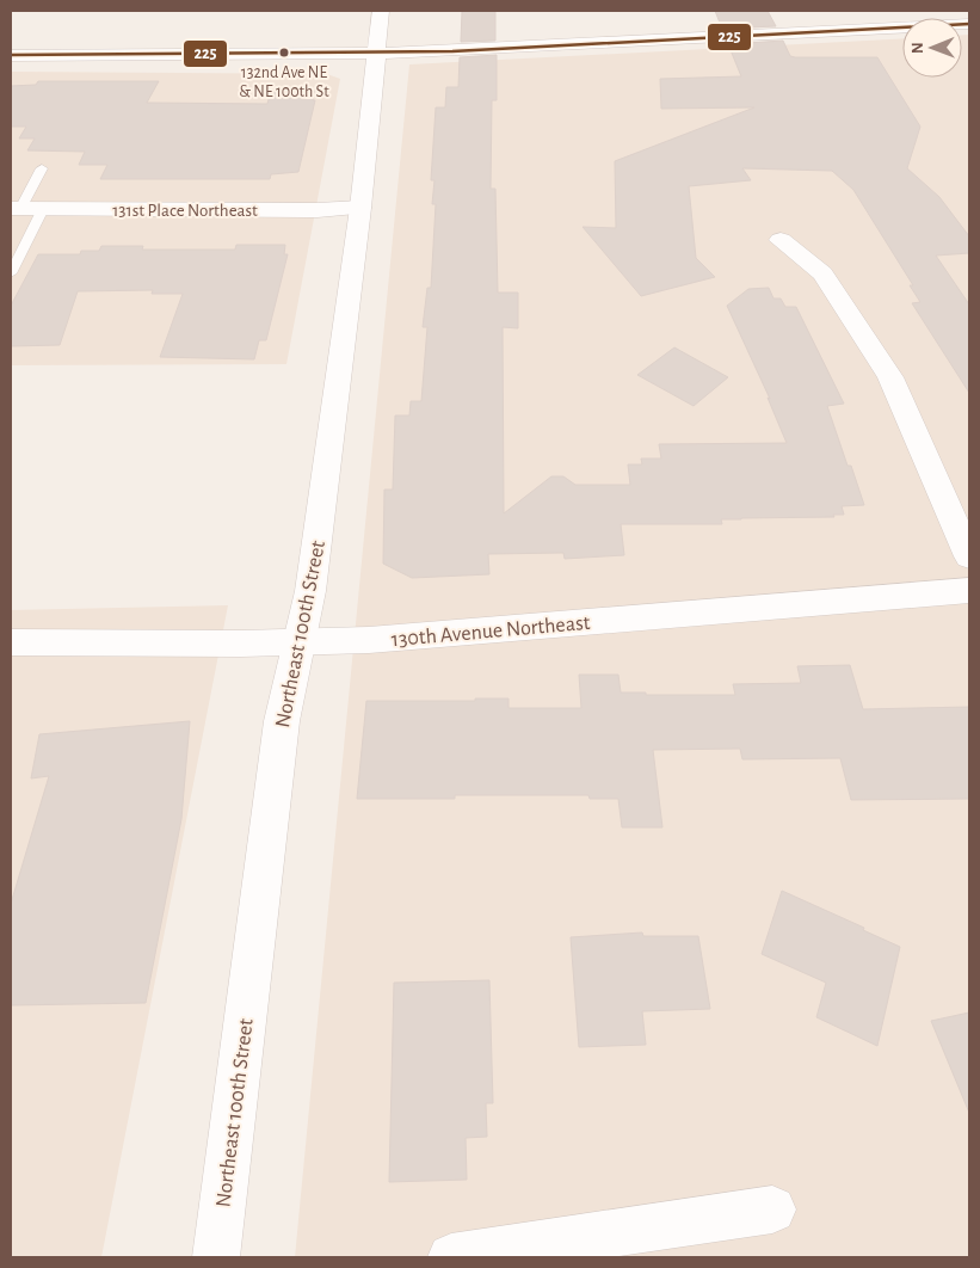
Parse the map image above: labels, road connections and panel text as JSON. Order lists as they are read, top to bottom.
{
  "streets": {
    "street": ["131st Place Northeast", "130th Avenue Northeast", "Northeast 100th Street"]
  },
  "crossings": [
    ["131st Place Northeast", "Northeast 100th Street"],
    ["130th Avenue Northeast", "Northeast 100th Street"]
  ],
  "places": ["132nd Ave NE & NE 100th St"],
  "lines": ["transit line 225"],
  "north": "left"
}
